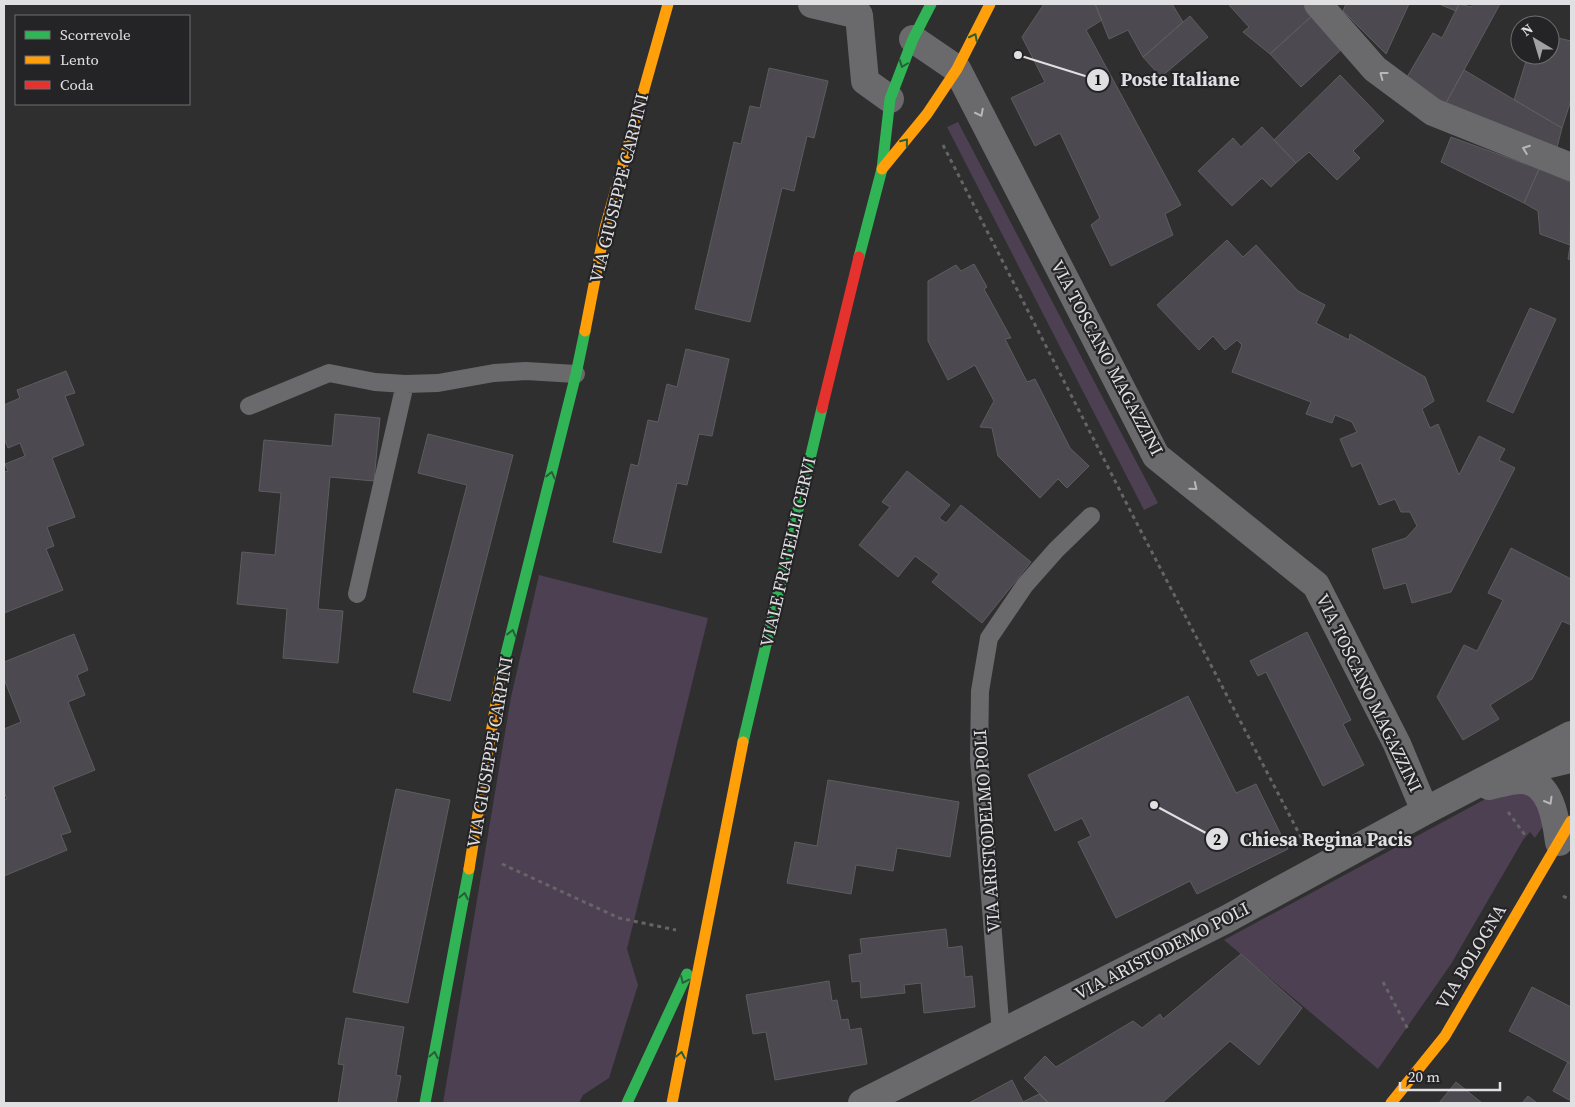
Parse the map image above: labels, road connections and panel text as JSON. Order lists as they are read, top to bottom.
{
  "streets": {
    "main road": ["VIA GIUSEPPE CARPINI", "VIALE FRATELLI CERVI", "VIA BOLOGNA"],
    "street": ["VIA TOSCANO MAGAZZINI", "VIA ARISTODEMO POLI"],
    "lane": ["VIA ARISTODELMO POLI"]
  },
  "crossings": [
    ["VIA TOSCANO MAGAZZINI", "VIALE FRATELLI CERVI"],
    ["VIA TOSCANO MAGAZZINI", "VIA ARISTODEMO POLI"],
    ["VIA ARISTODELMO POLI", "VIA ARISTODEMO POLI"],
    ["VIA ARISTODEMO POLI", "VIA BOLOGNA"]
  ],
  "one_way": ["VIA GIUSEPPE CARPINI", "VIA TOSCANO MAGAZZINI"],
  "places": ["Poste Italiane", "Chiesa Regina Pacis"],
  "legend": ["Scorrevole", "Lento", "Coda"],
  "scale_bar": "20 m",
  "north": "top left"
}
